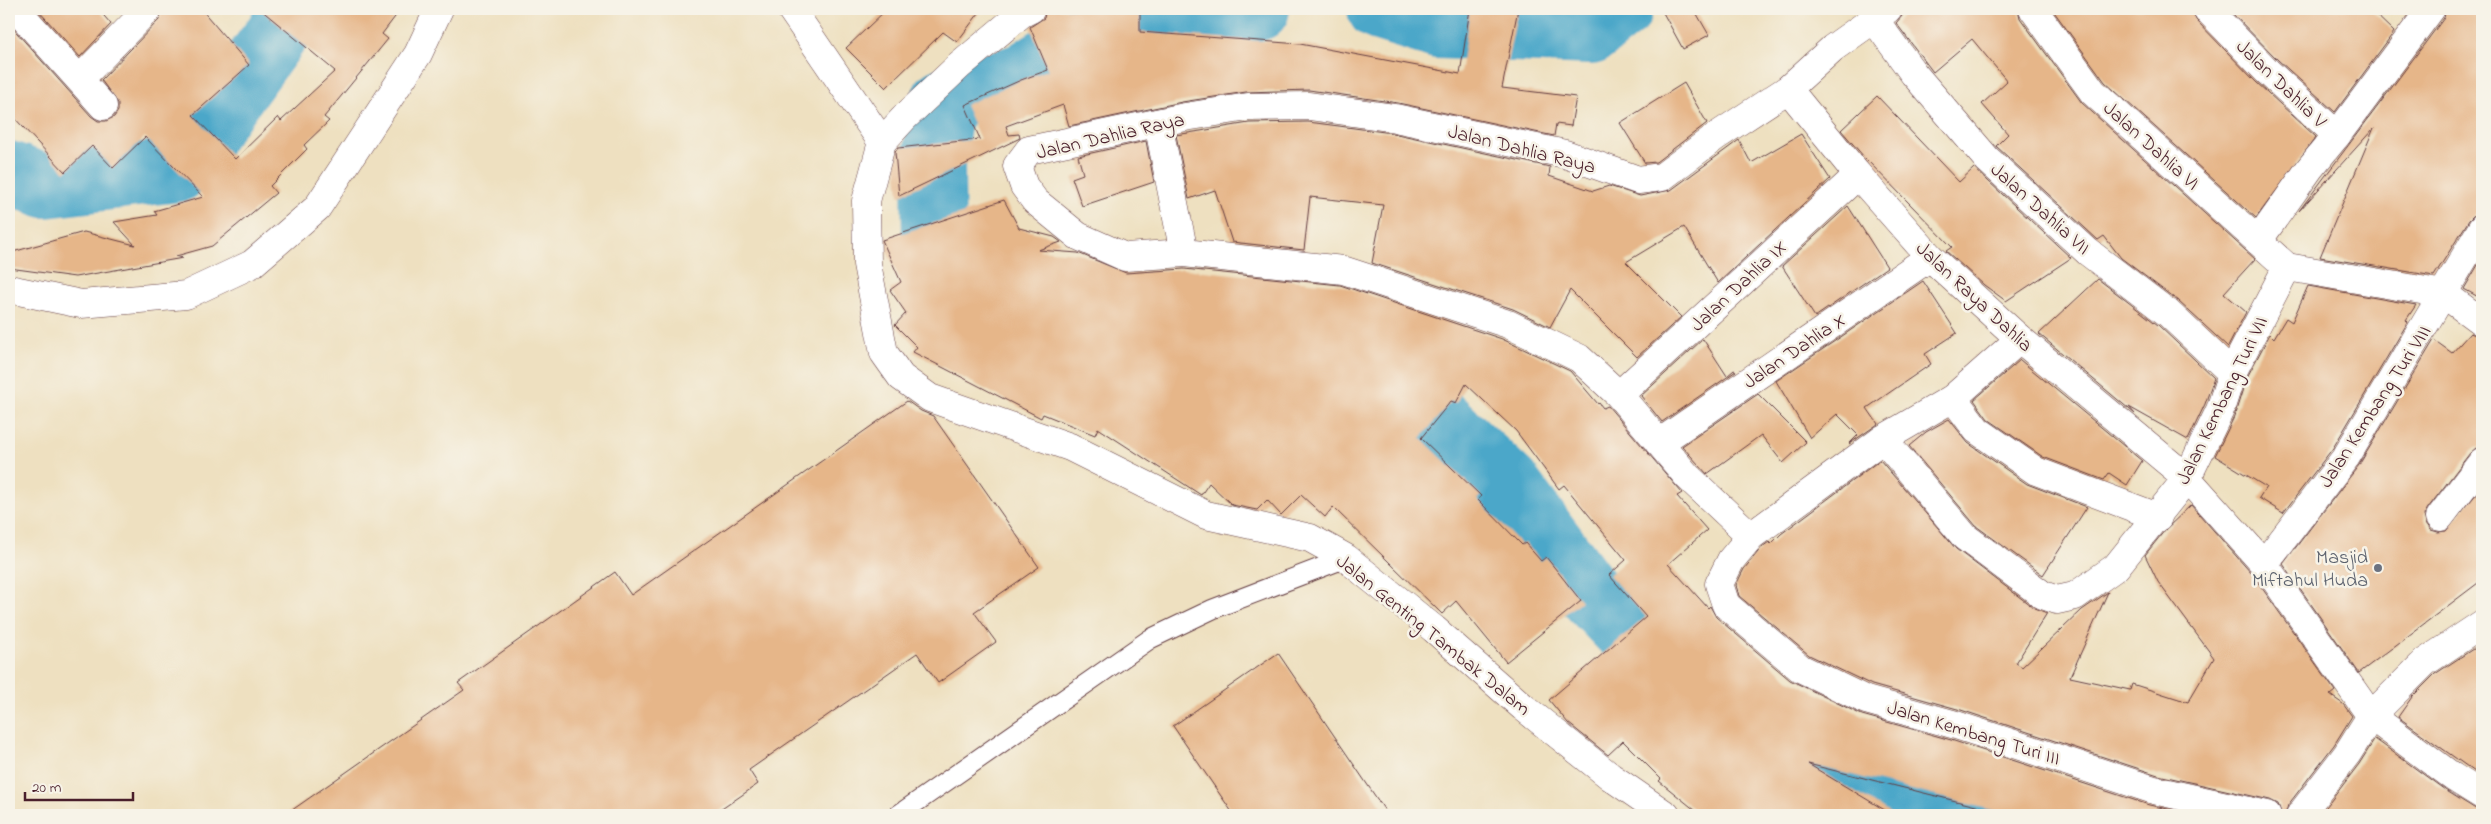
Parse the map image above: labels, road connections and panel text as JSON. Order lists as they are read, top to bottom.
{
  "streets": {
    "street": [
      "Jalan Dahlia V",
      "Jalan Dahlia Raya",
      "Jalan Dahlia VI",
      "Jalan Dahlia VII",
      "Jalan Dahlia IX",
      "Jalan Raya Dahlia",
      "Jalan Dahlia X",
      "Jalan Kembang Turi VII",
      "Jalan Kembang Turi VIII",
      "Jalan Genting Tambak Dalam",
      "Jalan Kembang Turi III"
    ]
  },
  "crossings": [
    ["Jalan Dahlia Raya", "Jalan Dahlia VII"],
    ["Jalan Dahlia Raya", "Jalan Dahlia IX"],
    ["Jalan Dahlia Raya", "Jalan Raya Dahlia"],
    ["Jalan Dahlia Raya", "Jalan Dahlia X"],
    ["Jalan Dahlia Raya", "Jalan Kembang Turi III"],
    ["Jalan Dahlia VI", "Jalan Kembang Turi VII"],
    ["Jalan Dahlia VII", "Jalan Kembang Turi VII"],
    ["Jalan Dahlia IX", "Jalan Raya Dahlia"],
    ["Jalan Raya Dahlia", "Jalan Dahlia X"],
    ["Jalan Raya Dahlia", "Jalan Kembang Turi VII"],
    ["Jalan Raya Dahlia", "Jalan Kembang Turi VIII"]
  ],
  "places": ["Masjid Miftahul Huda"],
  "scale_bar": "20 m"
}
